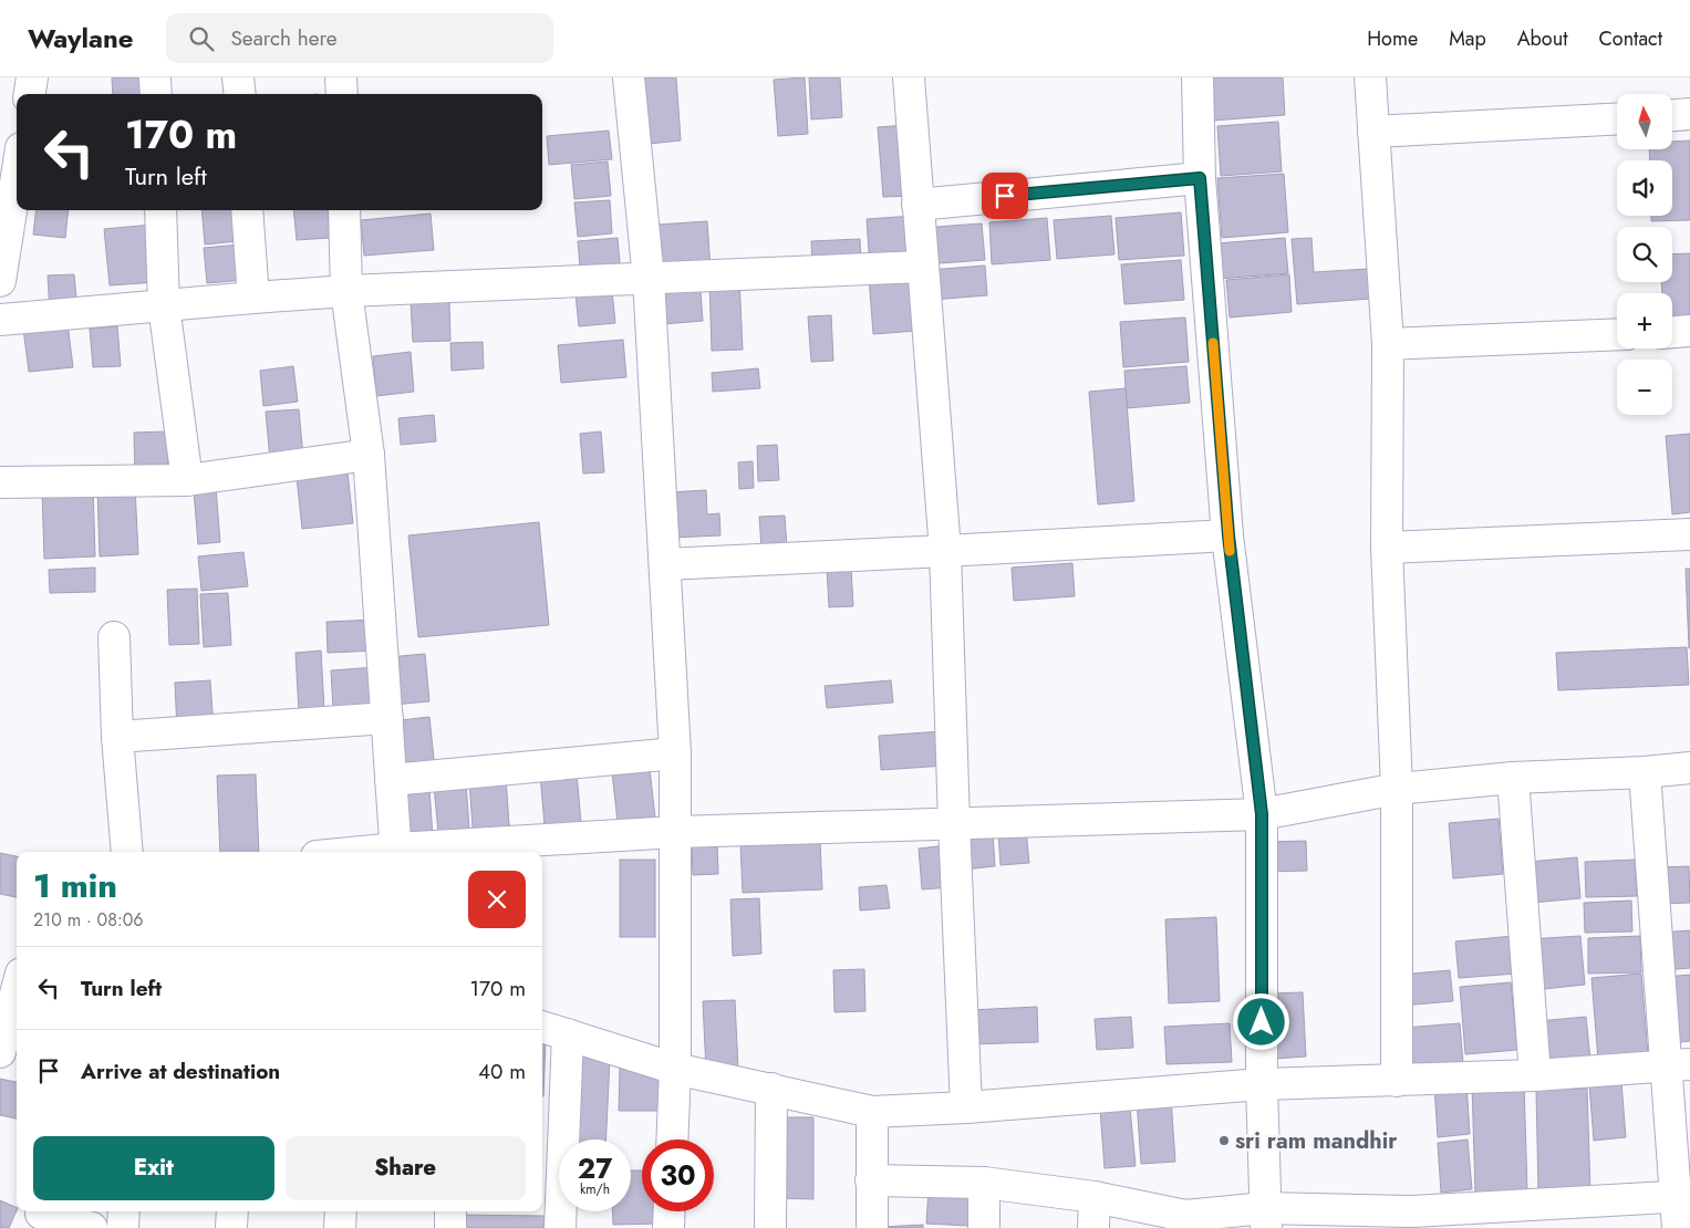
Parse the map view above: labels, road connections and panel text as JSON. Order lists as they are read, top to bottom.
{
  "places": ["sri ram mandhir"],
  "north": "top",
  "page": {
    "header": "Waylane",
    "search": "Search here",
    "nav": [
      "Home",
      "Map",
      "About",
      "Contact"
    ],
    "map_buttons": ["+", "−"],
    "turn": ["170 m", "Turn left"],
    "heading": ["1 min", "210 m · 08:06"],
    "list": [
      {
        "name": "Turn left",
        "value": "170 m"
      },
      {
        "name": "Arrive at destination",
        "value": "40 m"
      }
    ],
    "buttons": ["Exit", "Share"],
    "speed": "27 km/h",
    "limit": "30"
  }
}
